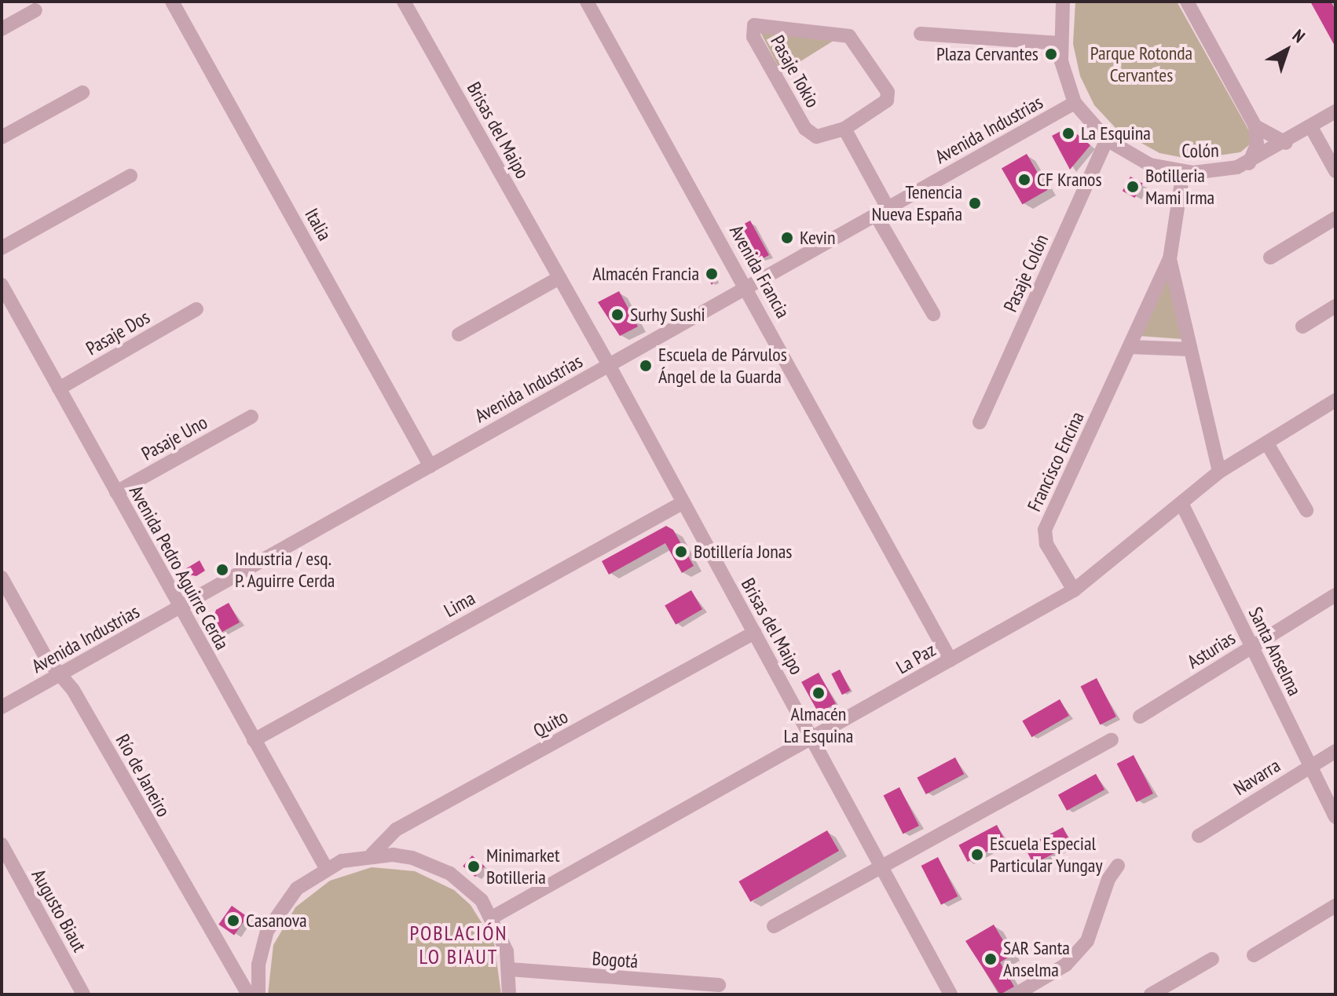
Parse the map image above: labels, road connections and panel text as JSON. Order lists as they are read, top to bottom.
{
  "streets": {
    "street": [
      "Pasaje Tokio",
      "Avenida Industrias",
      "Brisas del Maipo",
      "Colón",
      "Italia",
      "Avenida Francia",
      "Pasaje Colón",
      "Pasaje Dos",
      "Pasaje Uno",
      "Francisco Encina",
      "Avenida Pedro Aguirre Cerda",
      "Lima",
      "Asturias",
      "Santa Anselma",
      "La Paz",
      "Quito",
      "Río de Janeiro",
      "Navarra",
      "Augusto Biaut",
      "Bogotá"
    ]
  },
  "crossings": [
    ["Avenida Industrias", "Brisas del Maipo"],
    ["Avenida Industrias", "Colón"],
    ["Avenida Industrias", "Italia"],
    ["Avenida Industrias", "Avenida Francia"],
    ["Avenida Industrias", "Avenida Pedro Aguirre Cerda"],
    ["Avenida Industrias", "Río de Janeiro"],
    ["Brisas del Maipo", "Lima"],
    ["Brisas del Maipo", "La Paz"],
    ["Brisas del Maipo", "Quito"],
    ["Colón", "Pasaje Colón"],
    ["Colón", "Francisco Encina"],
    ["Avenida Francia", "La Paz"],
    ["Pasaje Dos", "Avenida Pedro Aguirre Cerda"],
    ["Pasaje Uno", "Avenida Pedro Aguirre Cerda"],
    ["Francisco Encina", "La Paz"],
    ["Avenida Pedro Aguirre Cerda", "Lima"],
    ["Asturias", "Santa Anselma"],
    ["Santa Anselma", "La Paz"],
    ["Santa Anselma", "Navarra"]
  ],
  "districts": ["POBLACIÓN LO BIAUT"],
  "parks": ["Parque Rotonda Cervantes"],
  "places": [
    "Plaza Cervantes",
    "La Esquina",
    "CF Kranos",
    "Botilleria Mami Irma",
    "Tenencia Nueva España",
    "Kevin",
    "Almacén Francia",
    "Surhy Sushi",
    "Escuela de Párvulos Ángel de la Guarda",
    "Botillería Jonas",
    "Industria / esq. P. Aguirre Cerda",
    "Almacén La Esquina",
    "Escuela Especial Particular Yungay",
    "Minimarket Botilleria",
    "Casanova",
    "SAR Santa Anselma"
  ],
  "north": "top right"
}
